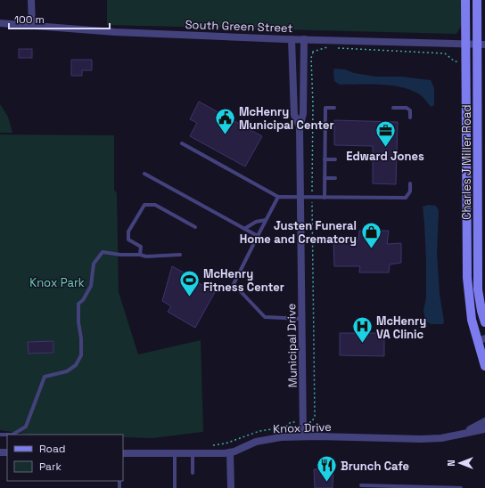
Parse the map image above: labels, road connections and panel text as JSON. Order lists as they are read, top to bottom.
{
  "streets": {
    "street": [
      "South Green Street",
      "Charles J Miller Road",
      "Municipal Drive",
      "Knox Drive"
    ]
  },
  "crossings": [
    ["South Green Street", "Charles J Miller Road"],
    ["South Green Street", "Municipal Drive"],
    ["Municipal Drive", "Knox Drive"]
  ],
  "parks": ["Knox Park"],
  "places": {
    "public building": ["McHenry Municipal Center"],
    "office": ["Edward Jones"],
    "shop": ["Justen Funeral Home and Crematory"],
    "sports": ["McHenry Fitness Center"],
    "hospital": ["McHenry VA Clinic"],
    "restaurant": ["Brunch Cafe"]
  },
  "legend": ["Road", "Park"],
  "scale_bar": "100 m",
  "north": "left"
}
